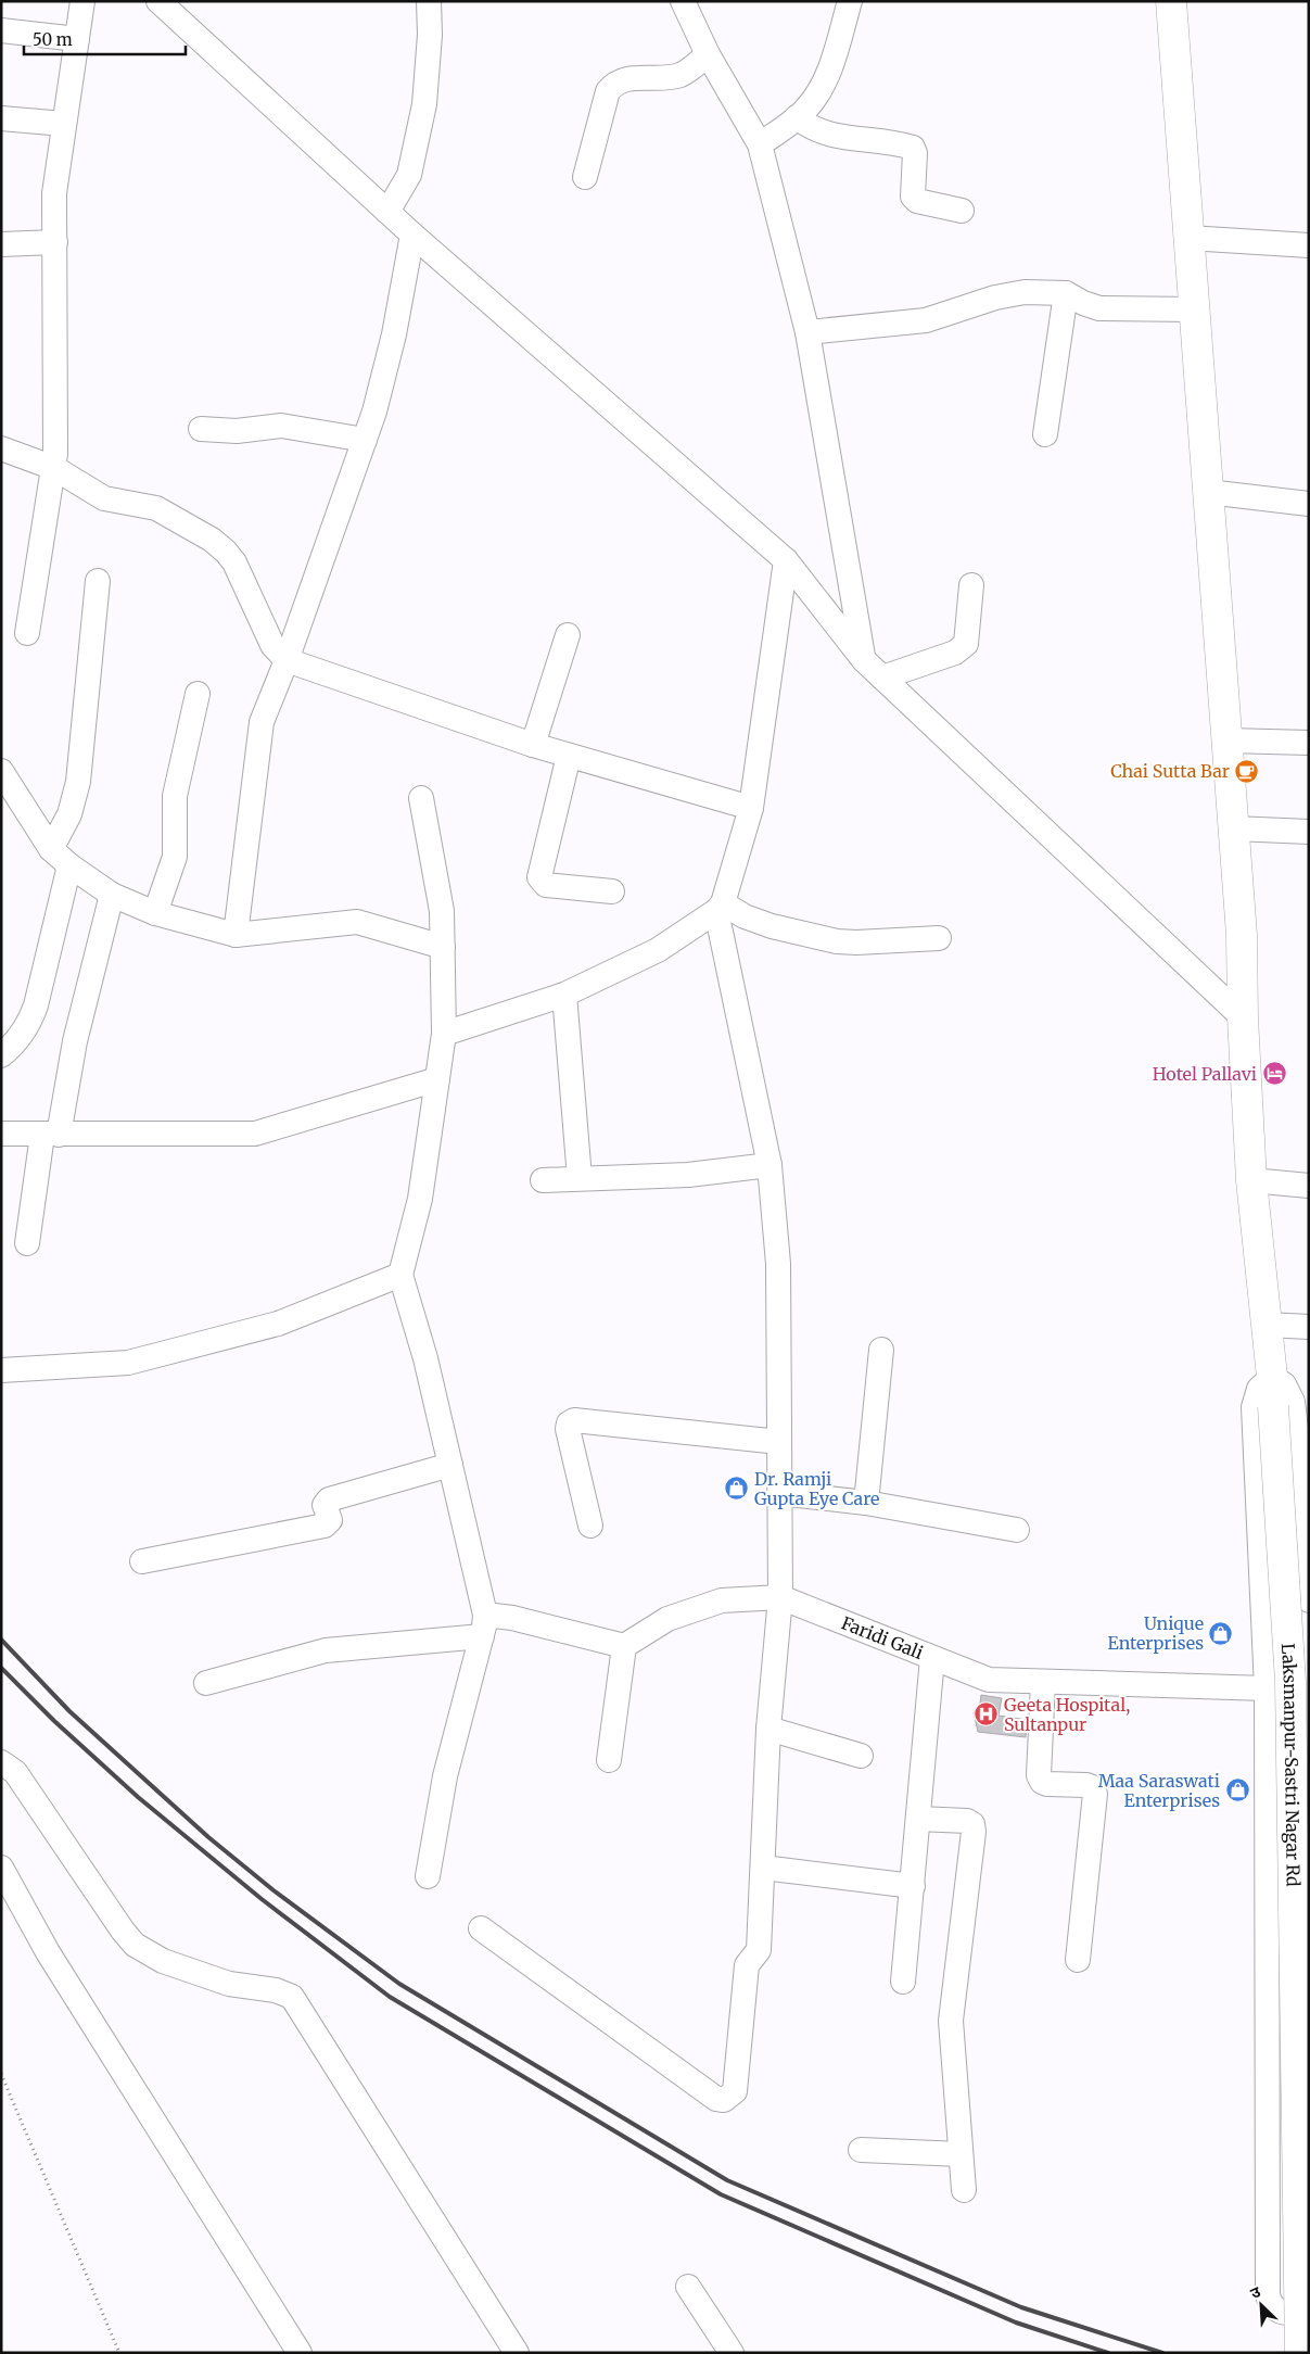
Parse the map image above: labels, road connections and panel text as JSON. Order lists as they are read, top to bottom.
{
  "streets": {
    "street": ["Faridi Gali", "Laksmanpur-Sastri Nagar Rd"]
  },
  "places": {
    "cafe": ["Chai Sutta Bar"],
    "hotel": ["Hotel Pallavi"],
    "shop": ["Dr. Ramji Gupta Eye Care", "Unique Enterprises", "Maa Saraswati Enterprises"],
    "hospital": ["Geeta Hospital, Sultanpur"]
  },
  "scale_bar": "50 m",
  "north": "top left"
}
